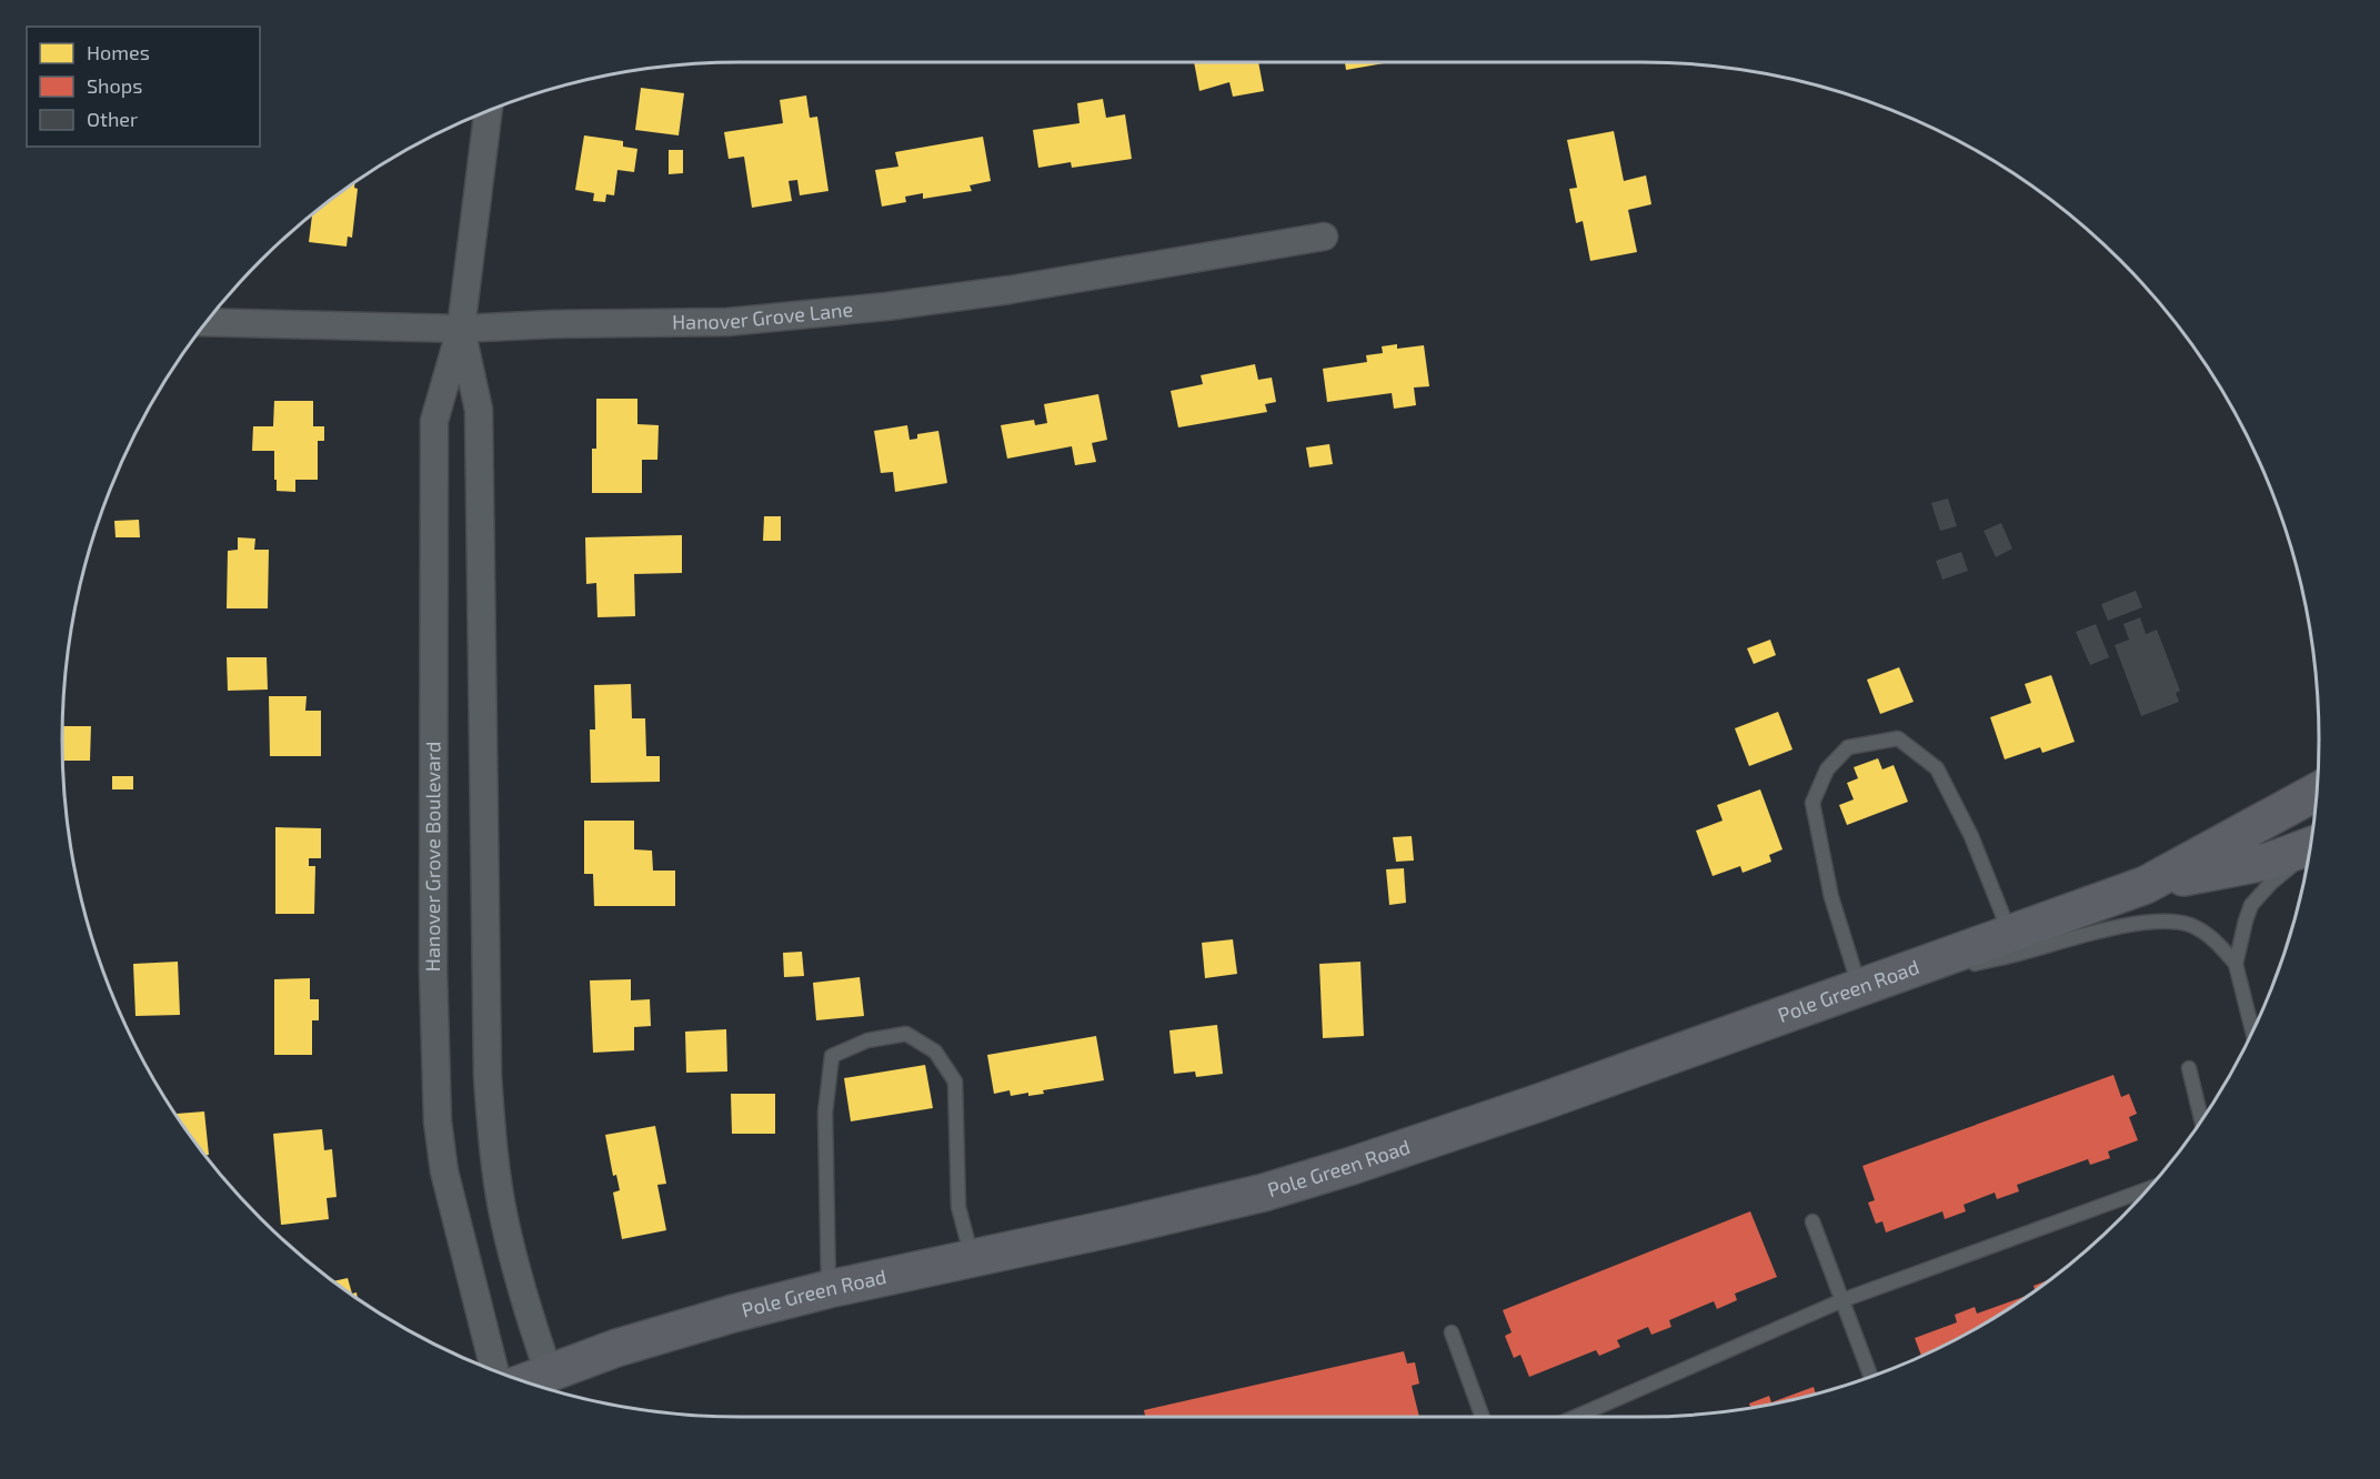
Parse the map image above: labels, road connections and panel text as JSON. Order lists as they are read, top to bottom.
{
  "streets": {
    "main road": ["Pole Green Road"],
    "street": ["Hanover Grove Lane", "Hanover Grove Boulevard"]
  },
  "crossings": [
    ["Hanover Grove Lane", "Hanover Grove Boulevard"],
    ["Hanover Grove Boulevard", "Pole Green Road"]
  ],
  "legend": ["Homes", "Shops", "Other"]
}
